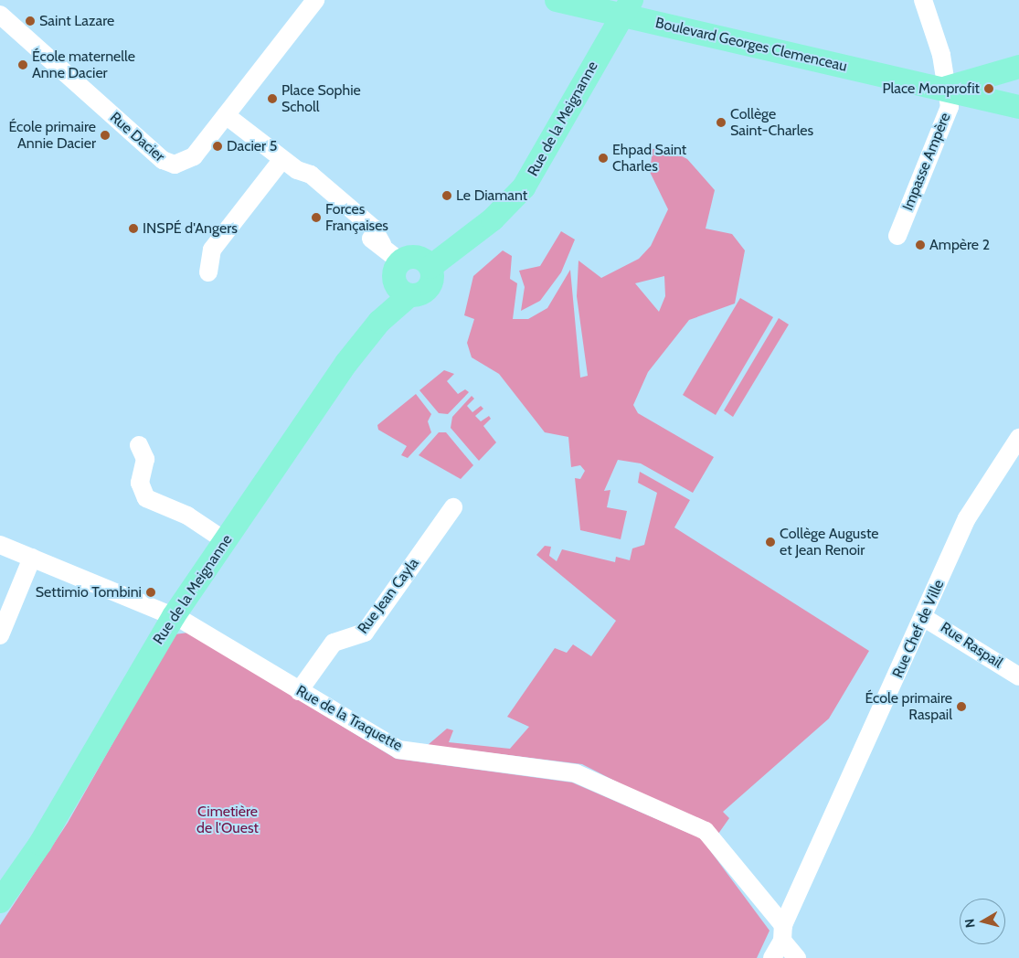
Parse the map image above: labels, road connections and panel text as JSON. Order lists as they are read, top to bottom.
{
  "streets": {
    "main road": ["Boulevard Georges Clemenceau", "Rue de la Meignanne"],
    "street": [
      "Rue Dacier",
      "Impasse Ampère",
      "Rue Jean Cayla",
      "Rue Chef de Ville",
      "Rue Raspail",
      "Rue de la Traquette"
    ]
  },
  "crossings": [
    ["Boulevard Georges Clemenceau", "Rue de la Meignanne"],
    ["Boulevard Georges Clemenceau", "Impasse Ampère"],
    ["Rue de la Meignanne", "Rue de la Traquette"],
    ["Rue Jean Cayla", "Rue de la Traquette"],
    ["Rue Chef de Ville", "Rue Raspail"],
    ["Rue Chef de Ville", "Rue de la Traquette"]
  ],
  "parks": ["Cimetière de l'Ouest"],
  "places": [
    "Saint Lazare",
    "École maternelle Anne Dacier",
    "Place Monprofit",
    "Place Sophie Scholl",
    "Collège Saint-Charles",
    "École primaire Annie Dacier",
    "Dacier 5",
    "Ehpad Saint Charles",
    "Le Diamant",
    "Forces Françaises",
    "INSPÉ d'Angers",
    "Ampère 2",
    "Collège Auguste et Jean Renoir",
    "Settimio Tombini",
    "École primaire Raspail"
  ],
  "north": "left"
}
